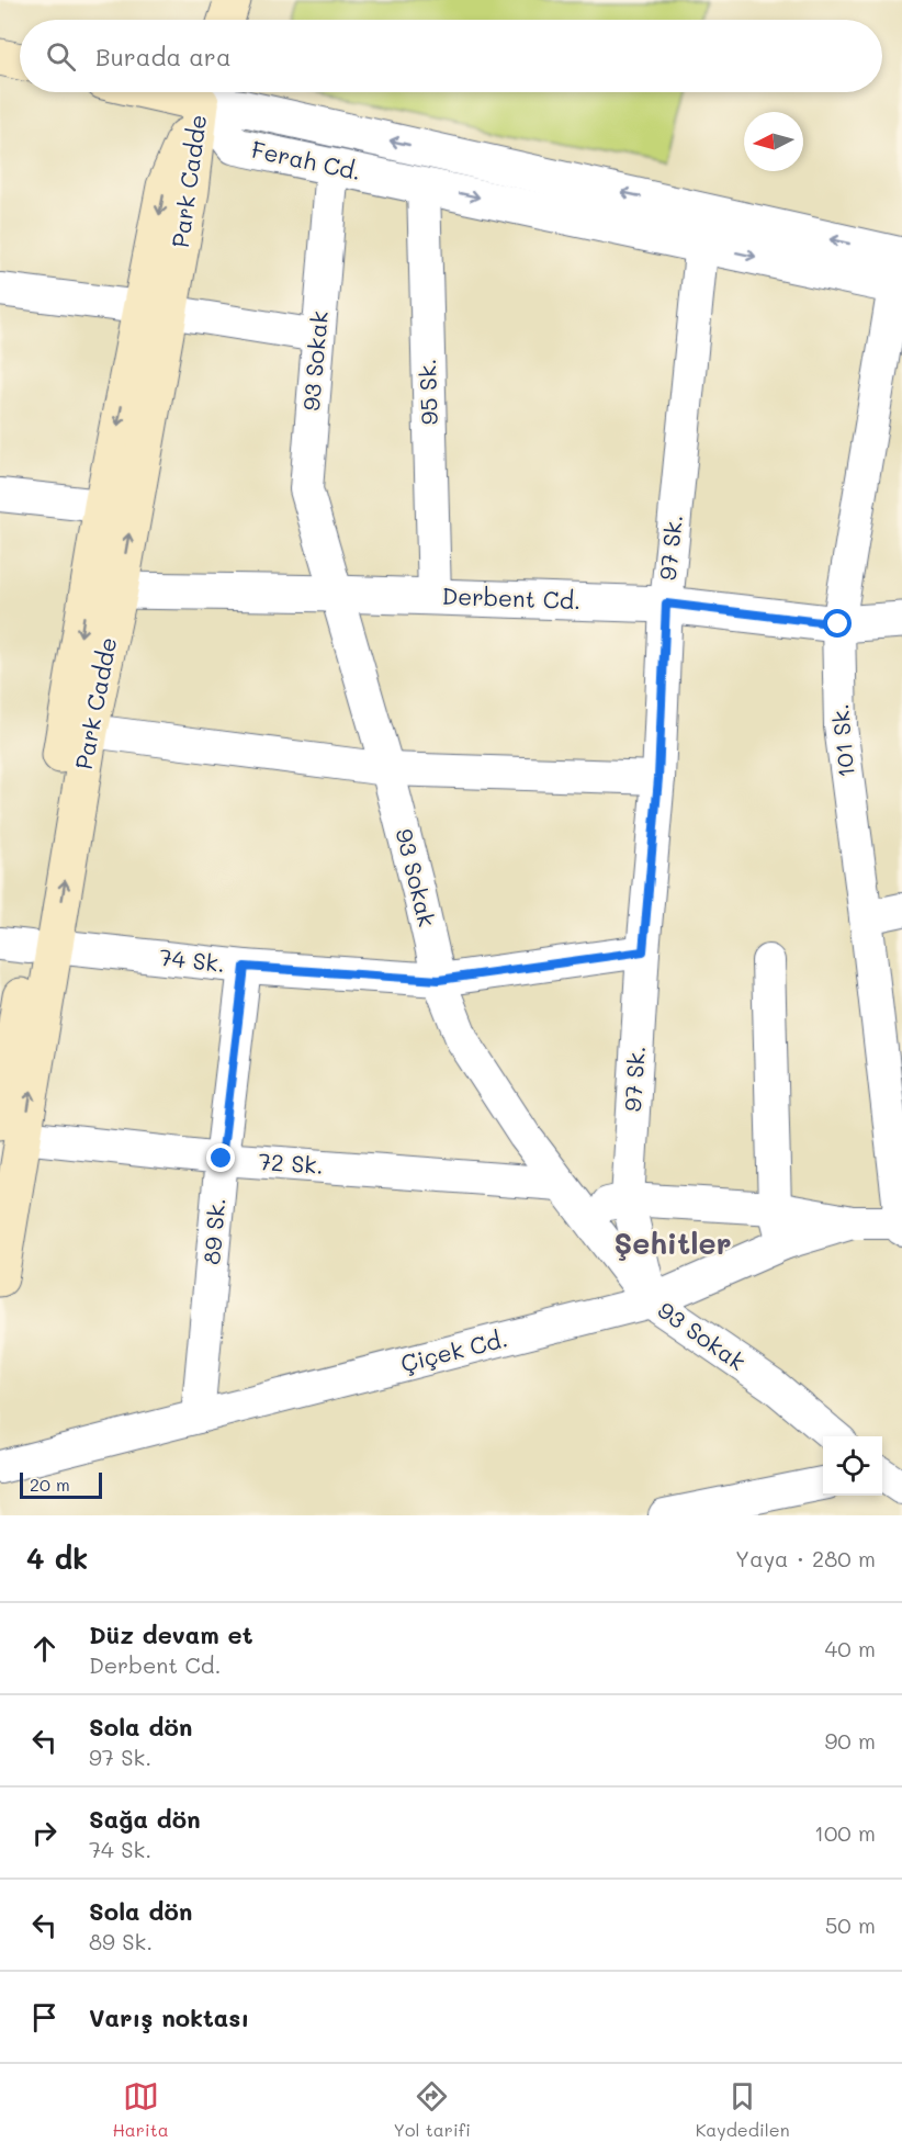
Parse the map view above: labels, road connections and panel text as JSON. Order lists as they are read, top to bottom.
{
  "streets": {
    "main road": ["Park Cadde"],
    "street": [
      "Ferah Cd.",
      "93 Sokak",
      "95 Sk.",
      "97 Sk.",
      "Derbent Cd.",
      "101 Sk.",
      "74 Sk.",
      "72 Sk.",
      "89 Sk.",
      "Çiçek Cd."
    ]
  },
  "crossings": [
    ["Ferah Cd.", "Park Cadde"],
    ["Ferah Cd.", "93 Sokak"],
    ["Ferah Cd.", "95 Sk."],
    ["Ferah Cd.", "97 Sk."],
    ["Ferah Cd.", "101 Sk."],
    ["Park Cadde", "Derbent Cd."],
    ["Park Cadde", "74 Sk."],
    ["Park Cadde", "72 Sk."],
    ["93 Sokak", "97 Sk."],
    ["93 Sokak", "Derbent Cd."],
    ["93 Sokak", "74 Sk."],
    ["93 Sokak", "72 Sk."],
    ["93 Sokak", "Çiçek Cd."],
    ["95 Sk.", "Derbent Cd."],
    ["97 Sk.", "Derbent Cd."],
    ["97 Sk.", "74 Sk."],
    ["97 Sk.", "Çiçek Cd."],
    ["Derbent Cd.", "101 Sk."],
    ["101 Sk.", "Çiçek Cd."],
    ["74 Sk.", "89 Sk."],
    ["72 Sk.", "89 Sk."],
    ["89 Sk.", "Çiçek Cd."]
  ],
  "districts": ["Şehitler"],
  "scale_bar": "20 m",
  "north": "left",
  "page": {
    "search": "Burada ara",
    "scale": "20 m",
    "heading": ["4 dk", "Yaya · 280 m"],
    "list": [
      ["Düz devam et", "Derbent Cd.", "40 m"],
      ["Sola dön", "97 Sk.", "90 m"],
      ["Sağa dön", "74 Sk.", "100 m"],
      ["Sola dön", "89 Sk.", "50 m"],
      "Varış noktası"
    ],
    "nav": ["Harita", "Yol tarifi", "Kaydedilen"]
  }
}
